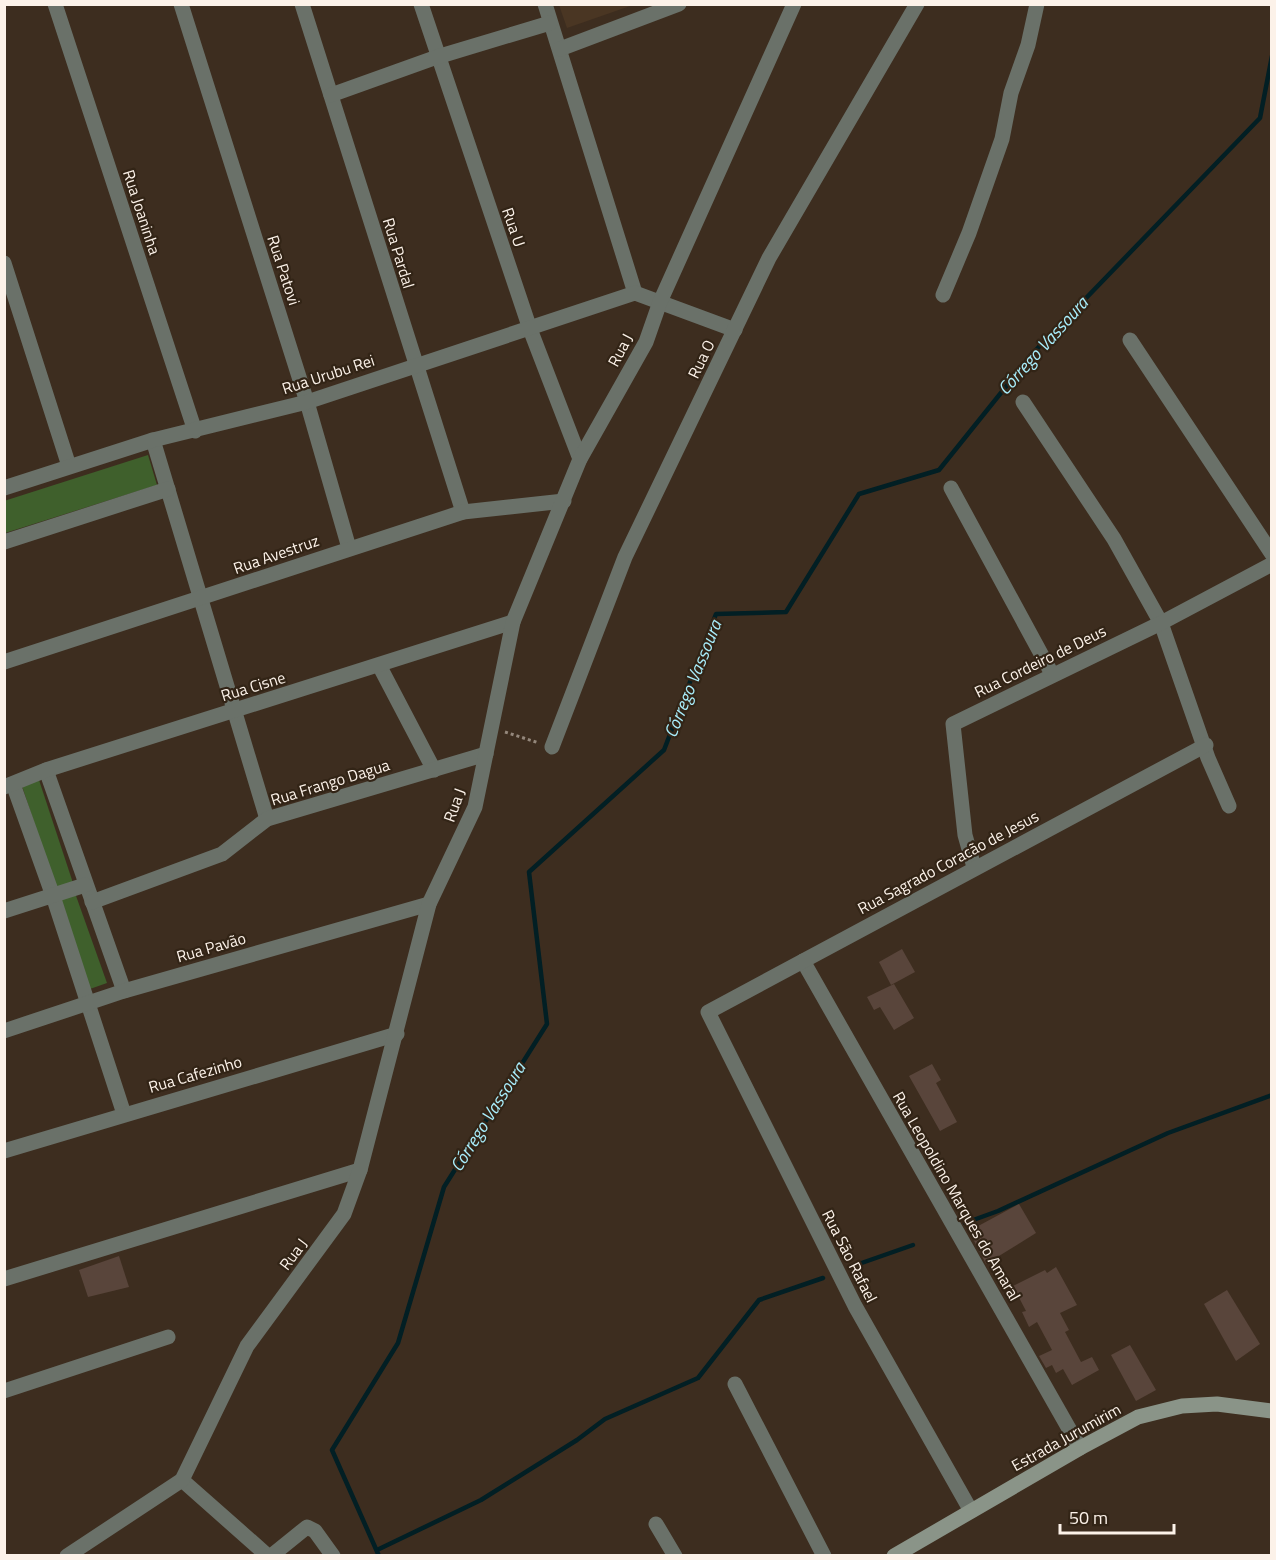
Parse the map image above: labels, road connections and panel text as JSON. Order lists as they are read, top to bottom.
{
  "streets": {
    "main road": ["Estrada Jurumirim"],
    "street": [
      "Rua Joaninha",
      "Rua U",
      "Rua Pardal",
      "Rua Patovi",
      "Rua J",
      "Rua O",
      "Rua Urubu Rei",
      "Rua Avestruz",
      "Rua Cordeiro de Deus",
      "Rua Cisne",
      "Rua Frango Dagua",
      "Rua Sagrado Coracão de Jesus",
      "Rua Pavão",
      "Rua Cafezinho",
      "Rua Leopoldino Marques do Amaral",
      "Rua São Rafael"
    ]
  },
  "crossings": [
    ["Rua Joaninha", "Rua Urubu Rei"],
    ["Rua U", "Rua J"],
    ["Rua U", "Rua Urubu Rei"],
    ["Rua Pardal", "Rua Urubu Rei"],
    ["Rua Pardal", "Rua Avestruz"],
    ["Rua Patovi", "Rua Urubu Rei"],
    ["Rua Patovi", "Rua Avestruz"],
    ["Rua J", "Rua Avestruz"],
    ["Rua J", "Rua Cisne"],
    ["Rua J", "Rua Frango Dagua"],
    ["Rua J", "Rua Pavão"],
    ["Rua J", "Rua Cafezinho"],
    ["Rua Cordeiro de Deus", "Rua Sagrado Coracão de Jesus"],
    ["Rua Sagrado Coracão de Jesus", "Rua Leopoldino Marques do Amaral"],
    ["Rua Sagrado Coracão de Jesus", "Rua São Rafael"],
    ["Rua Leopoldino Marques do Amaral", "Estrada Jurumirim"],
    ["Rua São Rafael", "Estrada Jurumirim"]
  ],
  "water": ["Córrego Vassoura"],
  "scale_bar": "50 m"
}
